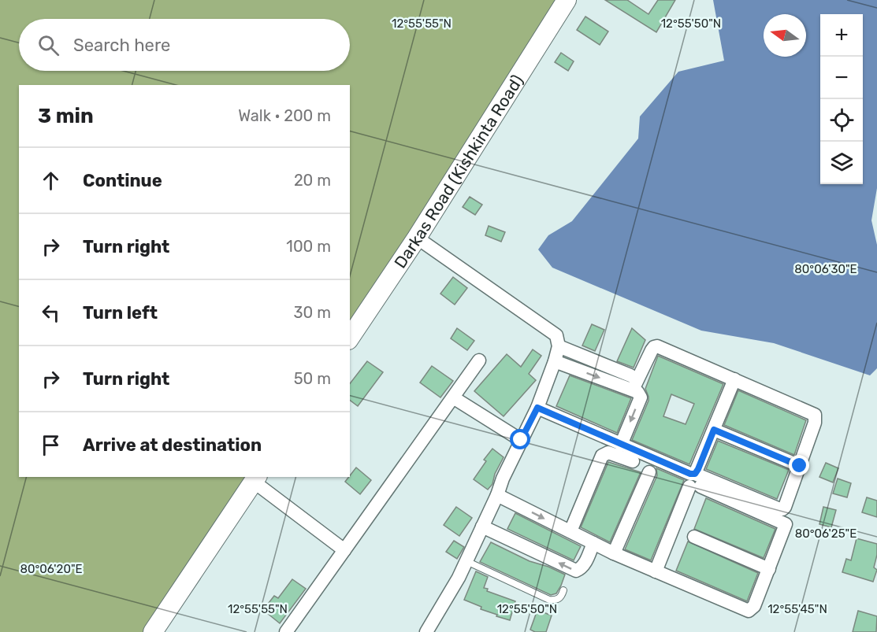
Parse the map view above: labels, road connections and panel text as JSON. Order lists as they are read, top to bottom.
{
  "streets": {
    "main road": ["Darkas Road (Kishkinta Road)"]
  },
  "north": "left",
  "page": {
    "map_buttons": ["+", "−"],
    "search": "Search here",
    "heading": ["3 min", "Walk · 200 m"],
    "list": [
      ["Continue", "20 m"],
      ["Turn right", "100 m"],
      ["Turn left", "30 m"],
      ["Turn right", "50 m"],
      "Arrive at destination"
    ]
  },
  "coordinates": [
    "12°55'55\"N",
    "12°55'50\"N",
    "80°06'30\"E",
    "80°06'25\"E",
    "80°06'20\"E",
    "12°55'45\"N"
  ]
}
